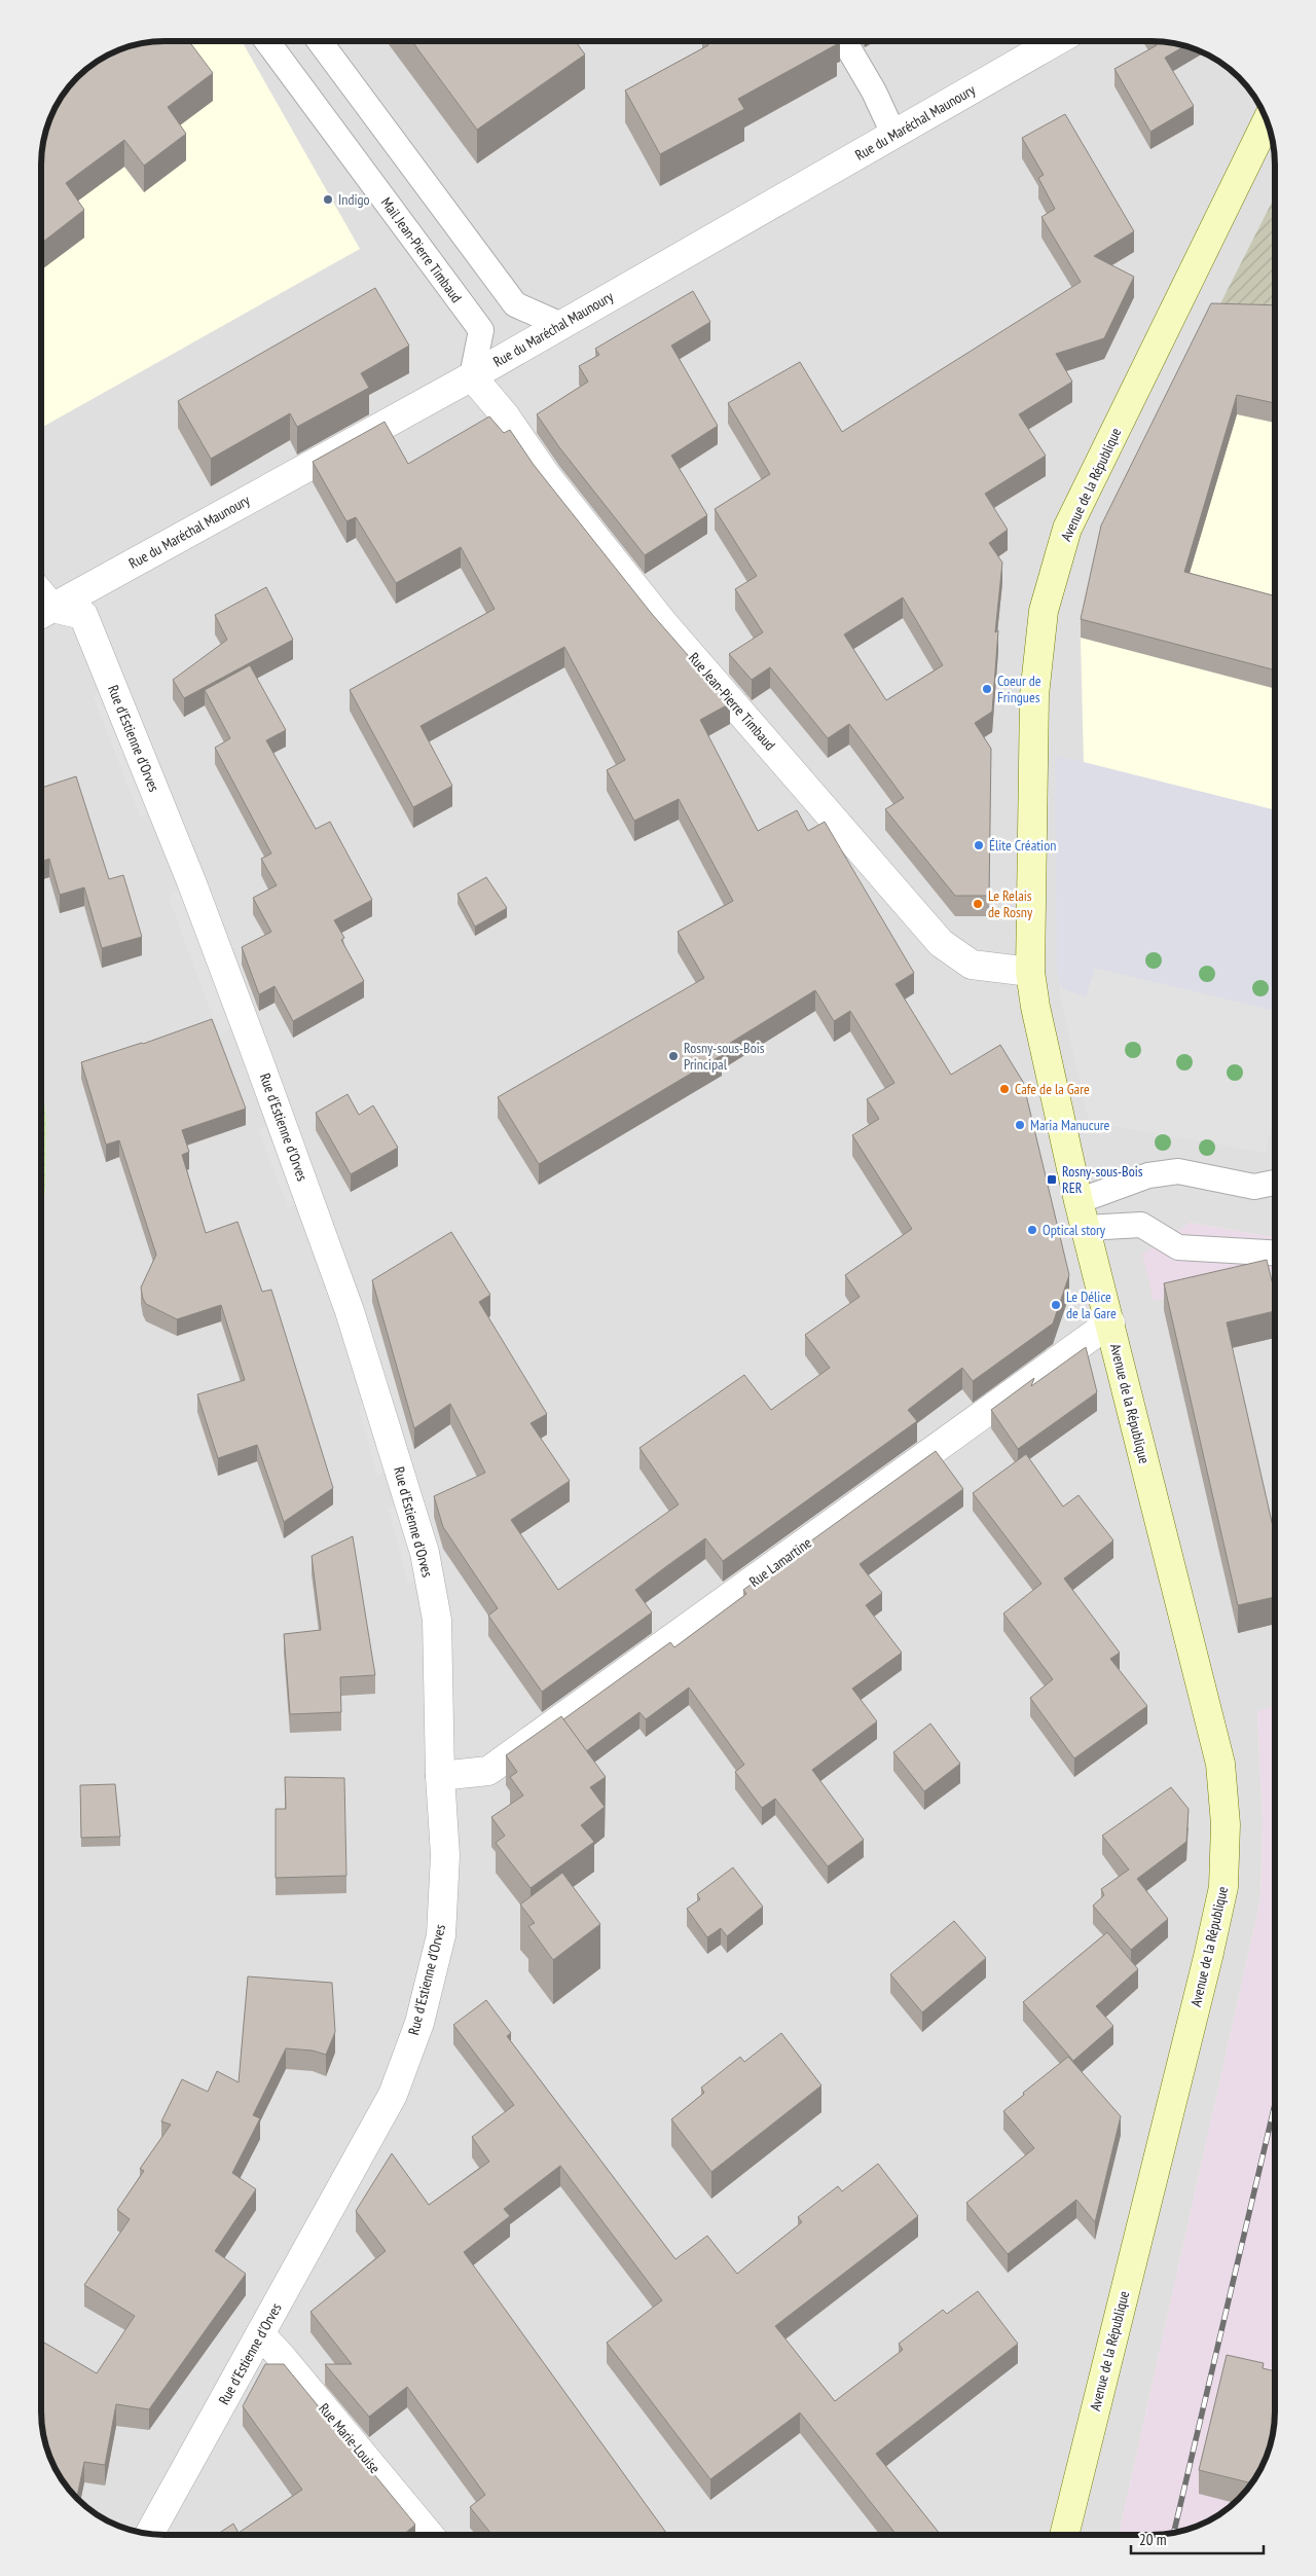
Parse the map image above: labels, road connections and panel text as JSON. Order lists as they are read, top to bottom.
{
  "streets": {
    "street": [
      "Rue du Maréchal Maunoury",
      "Avenue de la République",
      "Rue Jean-Pierre Timbaud",
      "Rue d'Estienne d'Orves",
      "Rue Lamartine",
      "Rue Marie-Louise"
    ],
    "lane": ["Mail Jean-Pierre Timbaud"]
  },
  "crossings": [
    ["Rue du Maréchal Maunoury", "Mail Jean-Pierre Timbaud"],
    ["Rue du Maréchal Maunoury", "Rue Jean-Pierre Timbaud"],
    ["Rue du Maréchal Maunoury", "Rue d'Estienne d'Orves"],
    ["Mail Jean-Pierre Timbaud", "Rue Jean-Pierre Timbaud"],
    ["Avenue de la République", "Rue Jean-Pierre Timbaud"],
    ["Avenue de la République", "Rue Lamartine"],
    ["Rue d'Estienne d'Orves", "Rue Lamartine"],
    ["Rue d'Estienne d'Orves", "Rue Marie-Louise"]
  ],
  "places": {
    "other": [
      "Indigo",
      "Coeur de Fringues",
      "Élite Création",
      "Le Relais de Rosny",
      "Rosny-sous-Bois Principal",
      "Cafe de la Gare",
      "Maria Manucure",
      "Optical story",
      "Le Délice de la Gare"
    ],
    "transit": ["Rosny-sous-Bois RER"]
  },
  "scale_bar": "20 m"
}
